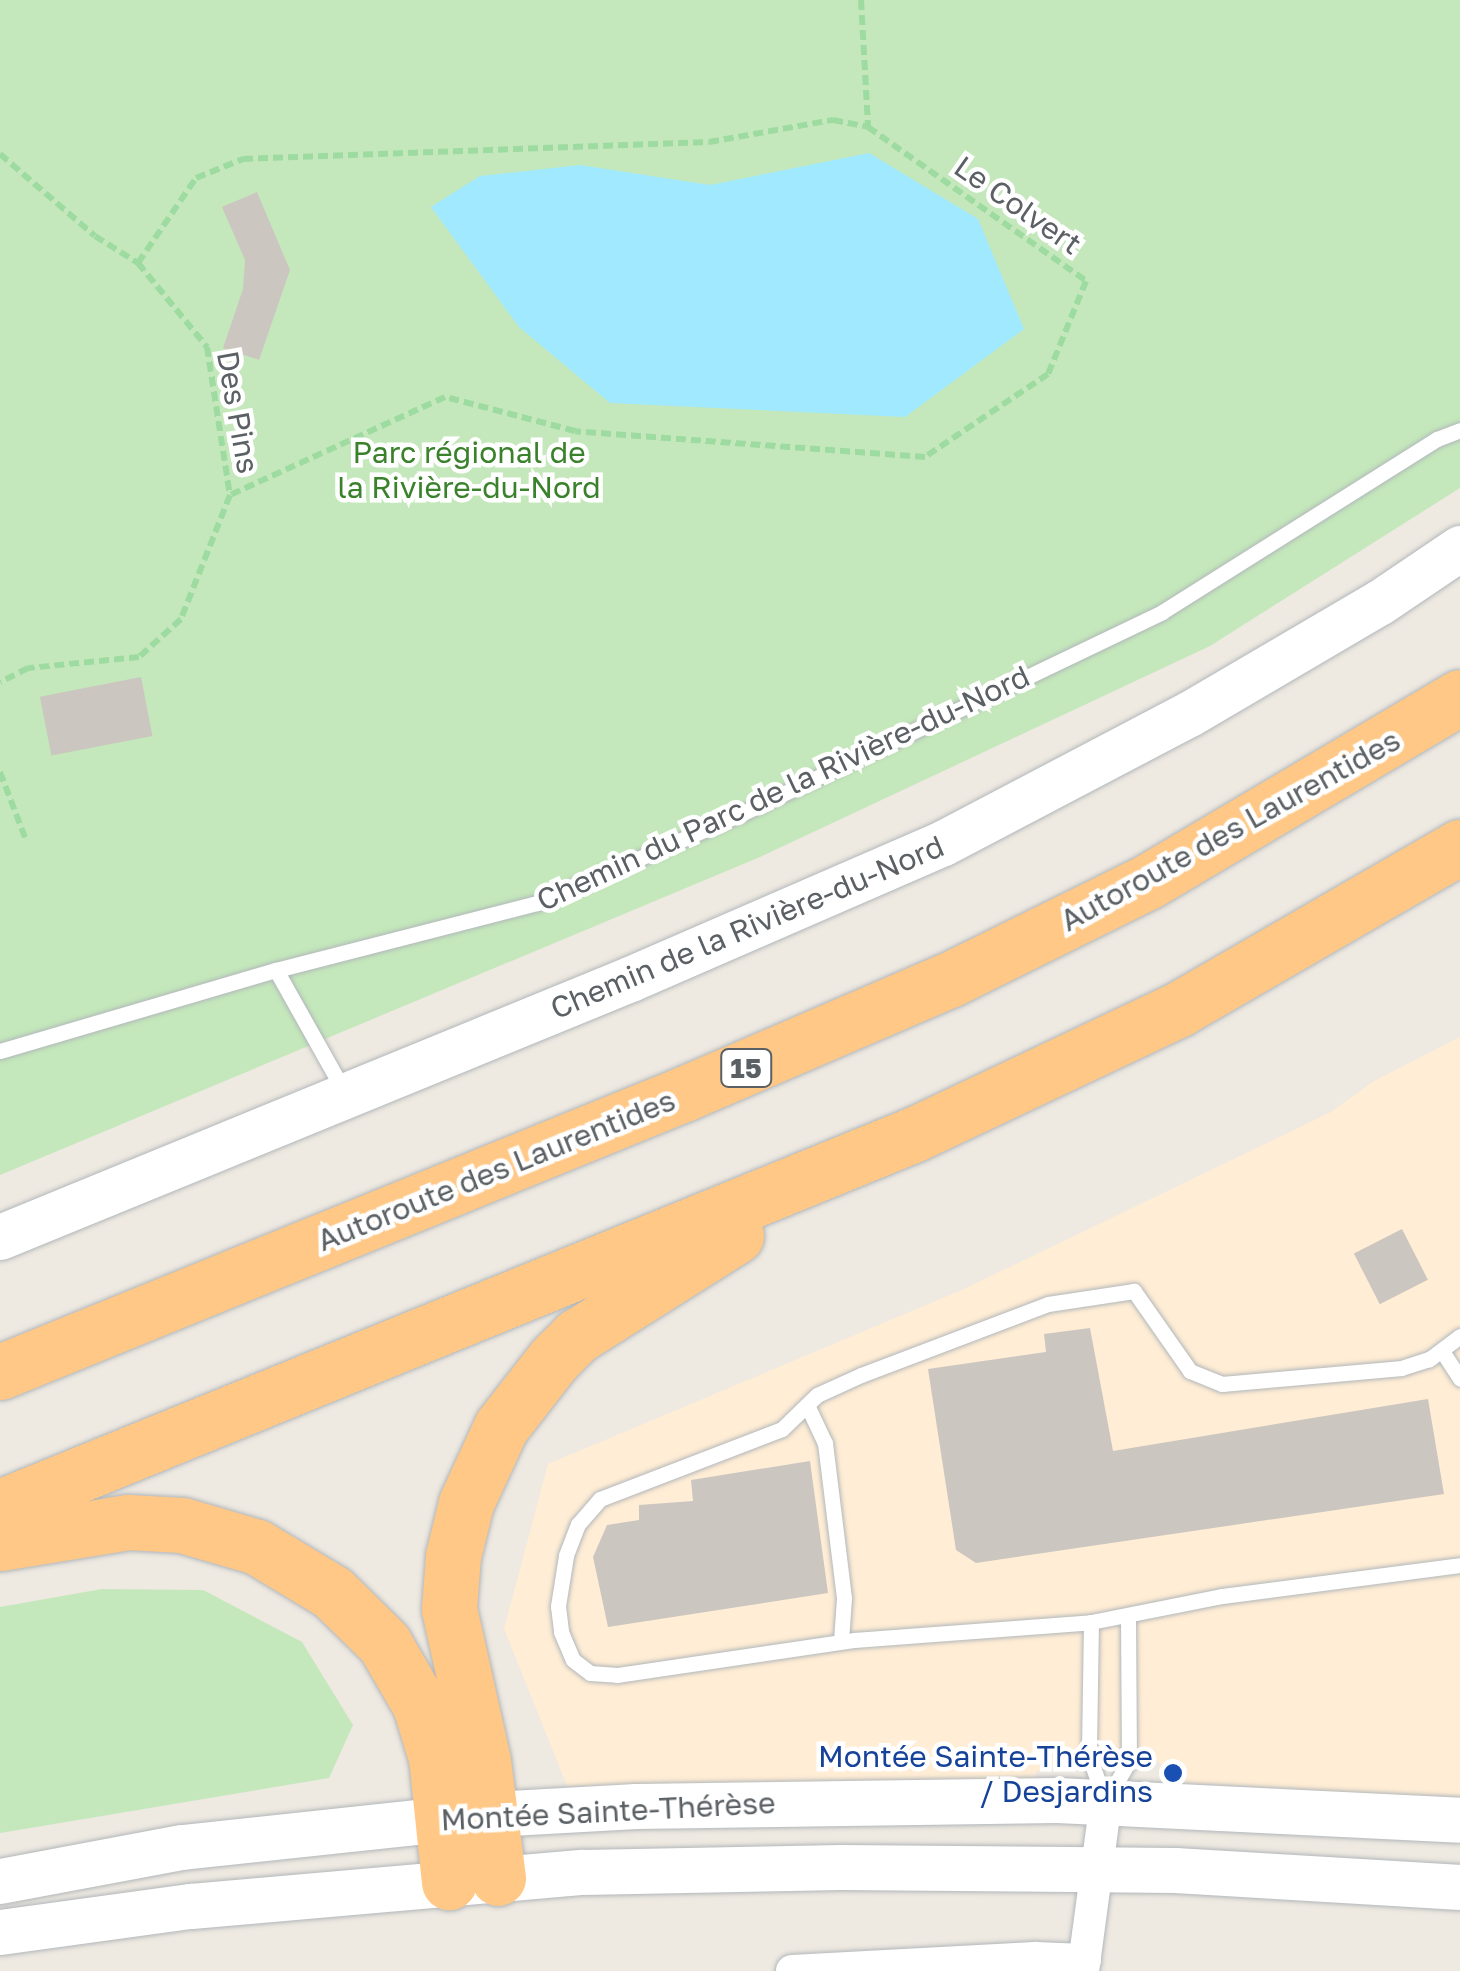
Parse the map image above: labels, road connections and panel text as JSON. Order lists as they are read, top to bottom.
{
  "streets": {
    "highway": ["Autoroute des Laurentides", "15"],
    "street": ["Chemin de la Rivière-du-Nord", "Montée Sainte-Thérèse"],
    "lane": ["Chemin du Parc de la Rivière-du-Nord"],
    "path": ["Le Colvert", "Des Pins"]
  },
  "crossings": [
    ["Le Colvert", "Des Pins"]
  ],
  "parks": ["Parc régional de la Rivière-du-Nord"],
  "places": ["Montée Sainte-Thérèse / Desjardins"]
}
